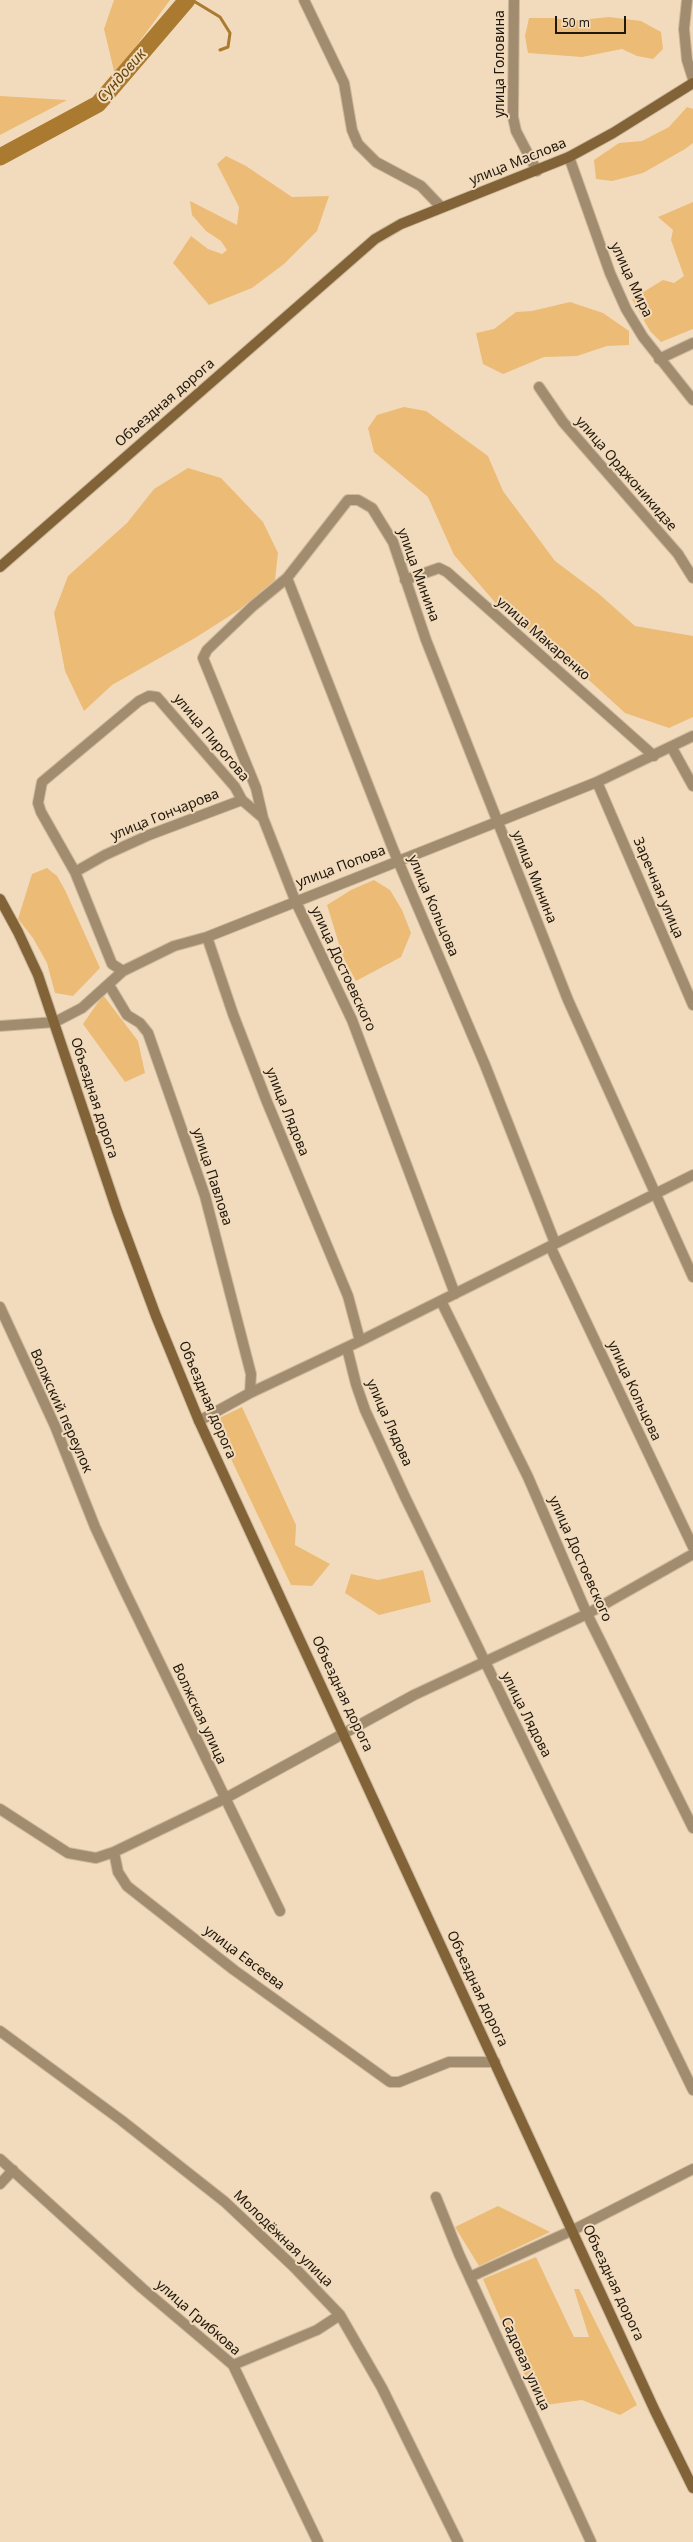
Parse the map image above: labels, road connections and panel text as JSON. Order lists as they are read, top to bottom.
{
  "streets": {
    "main road": ["улица Маслова", "Объездная дорога"],
    "street": [
      "улица Головина",
      "улица Мира",
      "улица Орджоникидзе",
      "улица Минина",
      "улица Макаренко",
      "улица Пирогова",
      "улица Гончарова",
      "улица Попова",
      "Заречная улица",
      "улица Кольцова",
      "улица Достоевского",
      "улица Лядова",
      "улица Павлова",
      "Волжский переулок",
      "Волжская улица",
      "улица Евсеева",
      "Молодёжная улица",
      "улица Грибкова",
      "Садовая улица"
    ]
  },
  "crossings": [
    ["улица Головина", "улица Маслова"],
    ["улица Маслова", "улица Мира"],
    ["улица Маслова", "Объездная дорога"],
    ["Объездная дорога", "улица Попова"],
    ["Объездная дорога", "улица Евсеева"],
    ["улица Минина", "улица Макаренко"],
    ["улица Минина", "улица Попова"],
    ["улица Минина", "улица Кольцова"],
    ["улица Минина", "улица Достоевского"],
    ["улица Макаренко", "улица Попова"],
    ["улица Пирогова", "улица Гончарова"],
    ["улица Гончарова", "улица Достоевского"],
    ["улица Попова", "Заречная улица"],
    ["улица Попова", "улица Кольцова"],
    ["улица Попова", "улица Достоевского"],
    ["улица Попова", "улица Лядова"],
    ["улица Попова", "улица Павлова"],
    ["улица Кольцова", "улица Достоевского"],
    ["Волжский переулок", "Волжская улица"]
  ],
  "water": ["Сундовик"],
  "scale_bar": "50 m"
}
